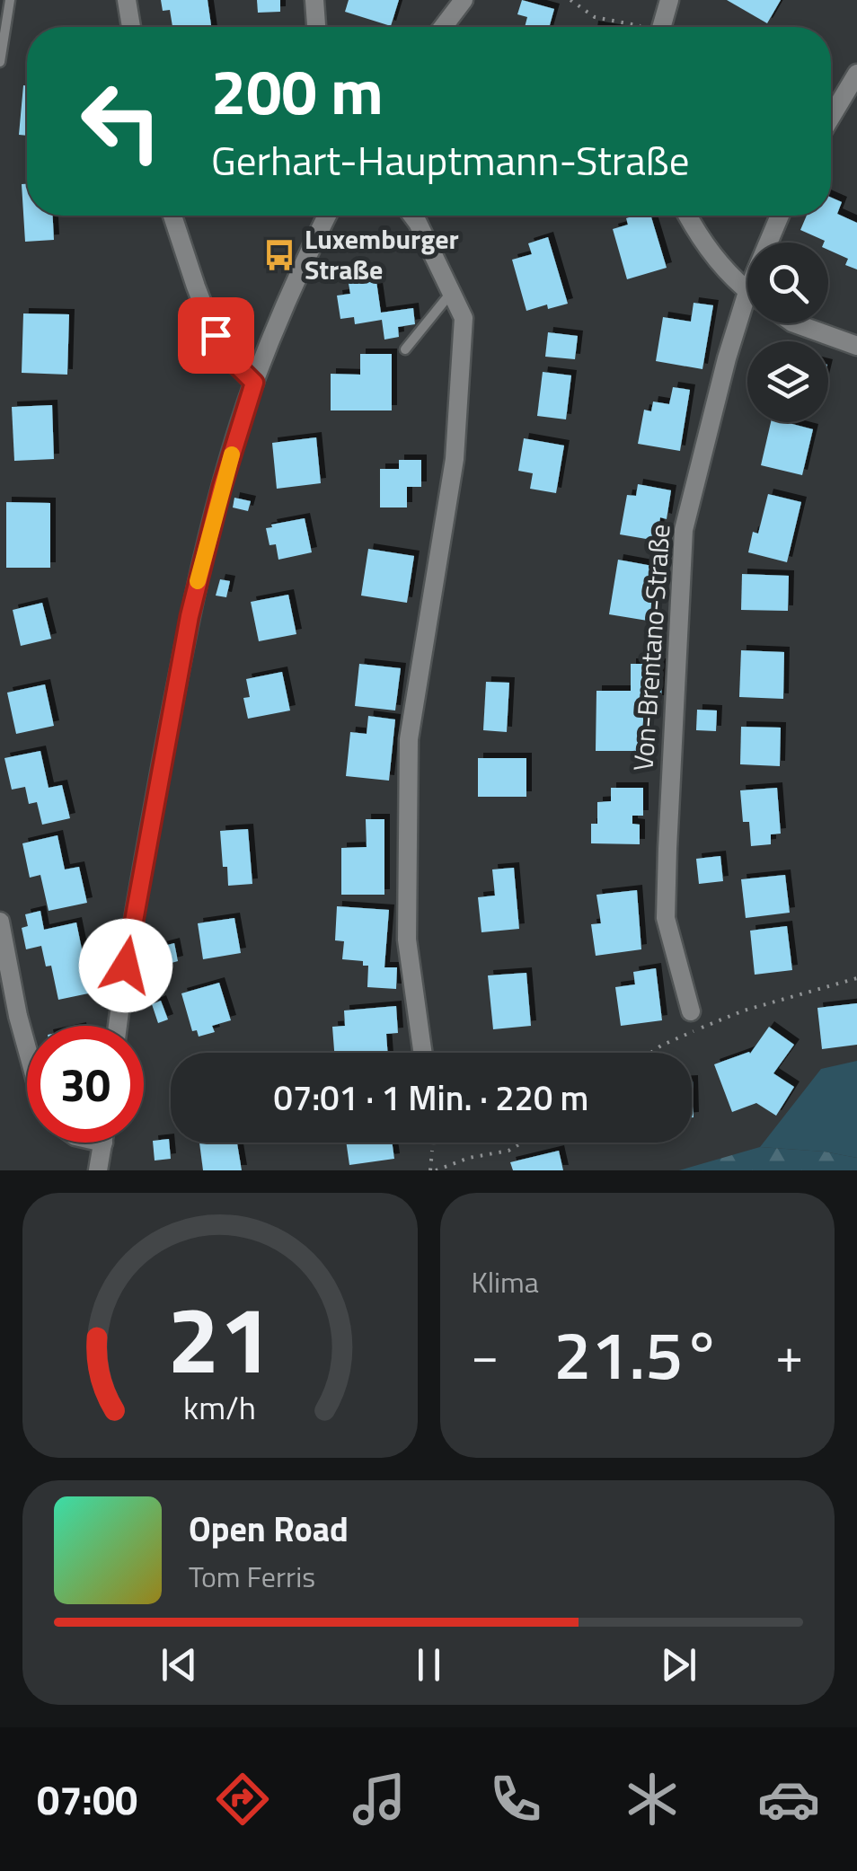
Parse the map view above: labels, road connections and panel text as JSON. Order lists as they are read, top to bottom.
{
  "streets": {
    "street": ["Von-Brentano-Straße"]
  },
  "places": {
    "bus stop": ["Luxemburger Straße"]
  },
  "page": {
    "turn": ["200 m", "Gerhart-Hauptmann-Straße"],
    "limit": "30",
    "trip": "07:01 · 1 Min. · 220 m",
    "tile": "Klima",
    "heat": ["−", "21.5°", "+"],
    "song": ["Open Road", "Tom Ferris"],
    "tabs": "07:00",
    "gauge": ["21", "km/h"]
  }
}
